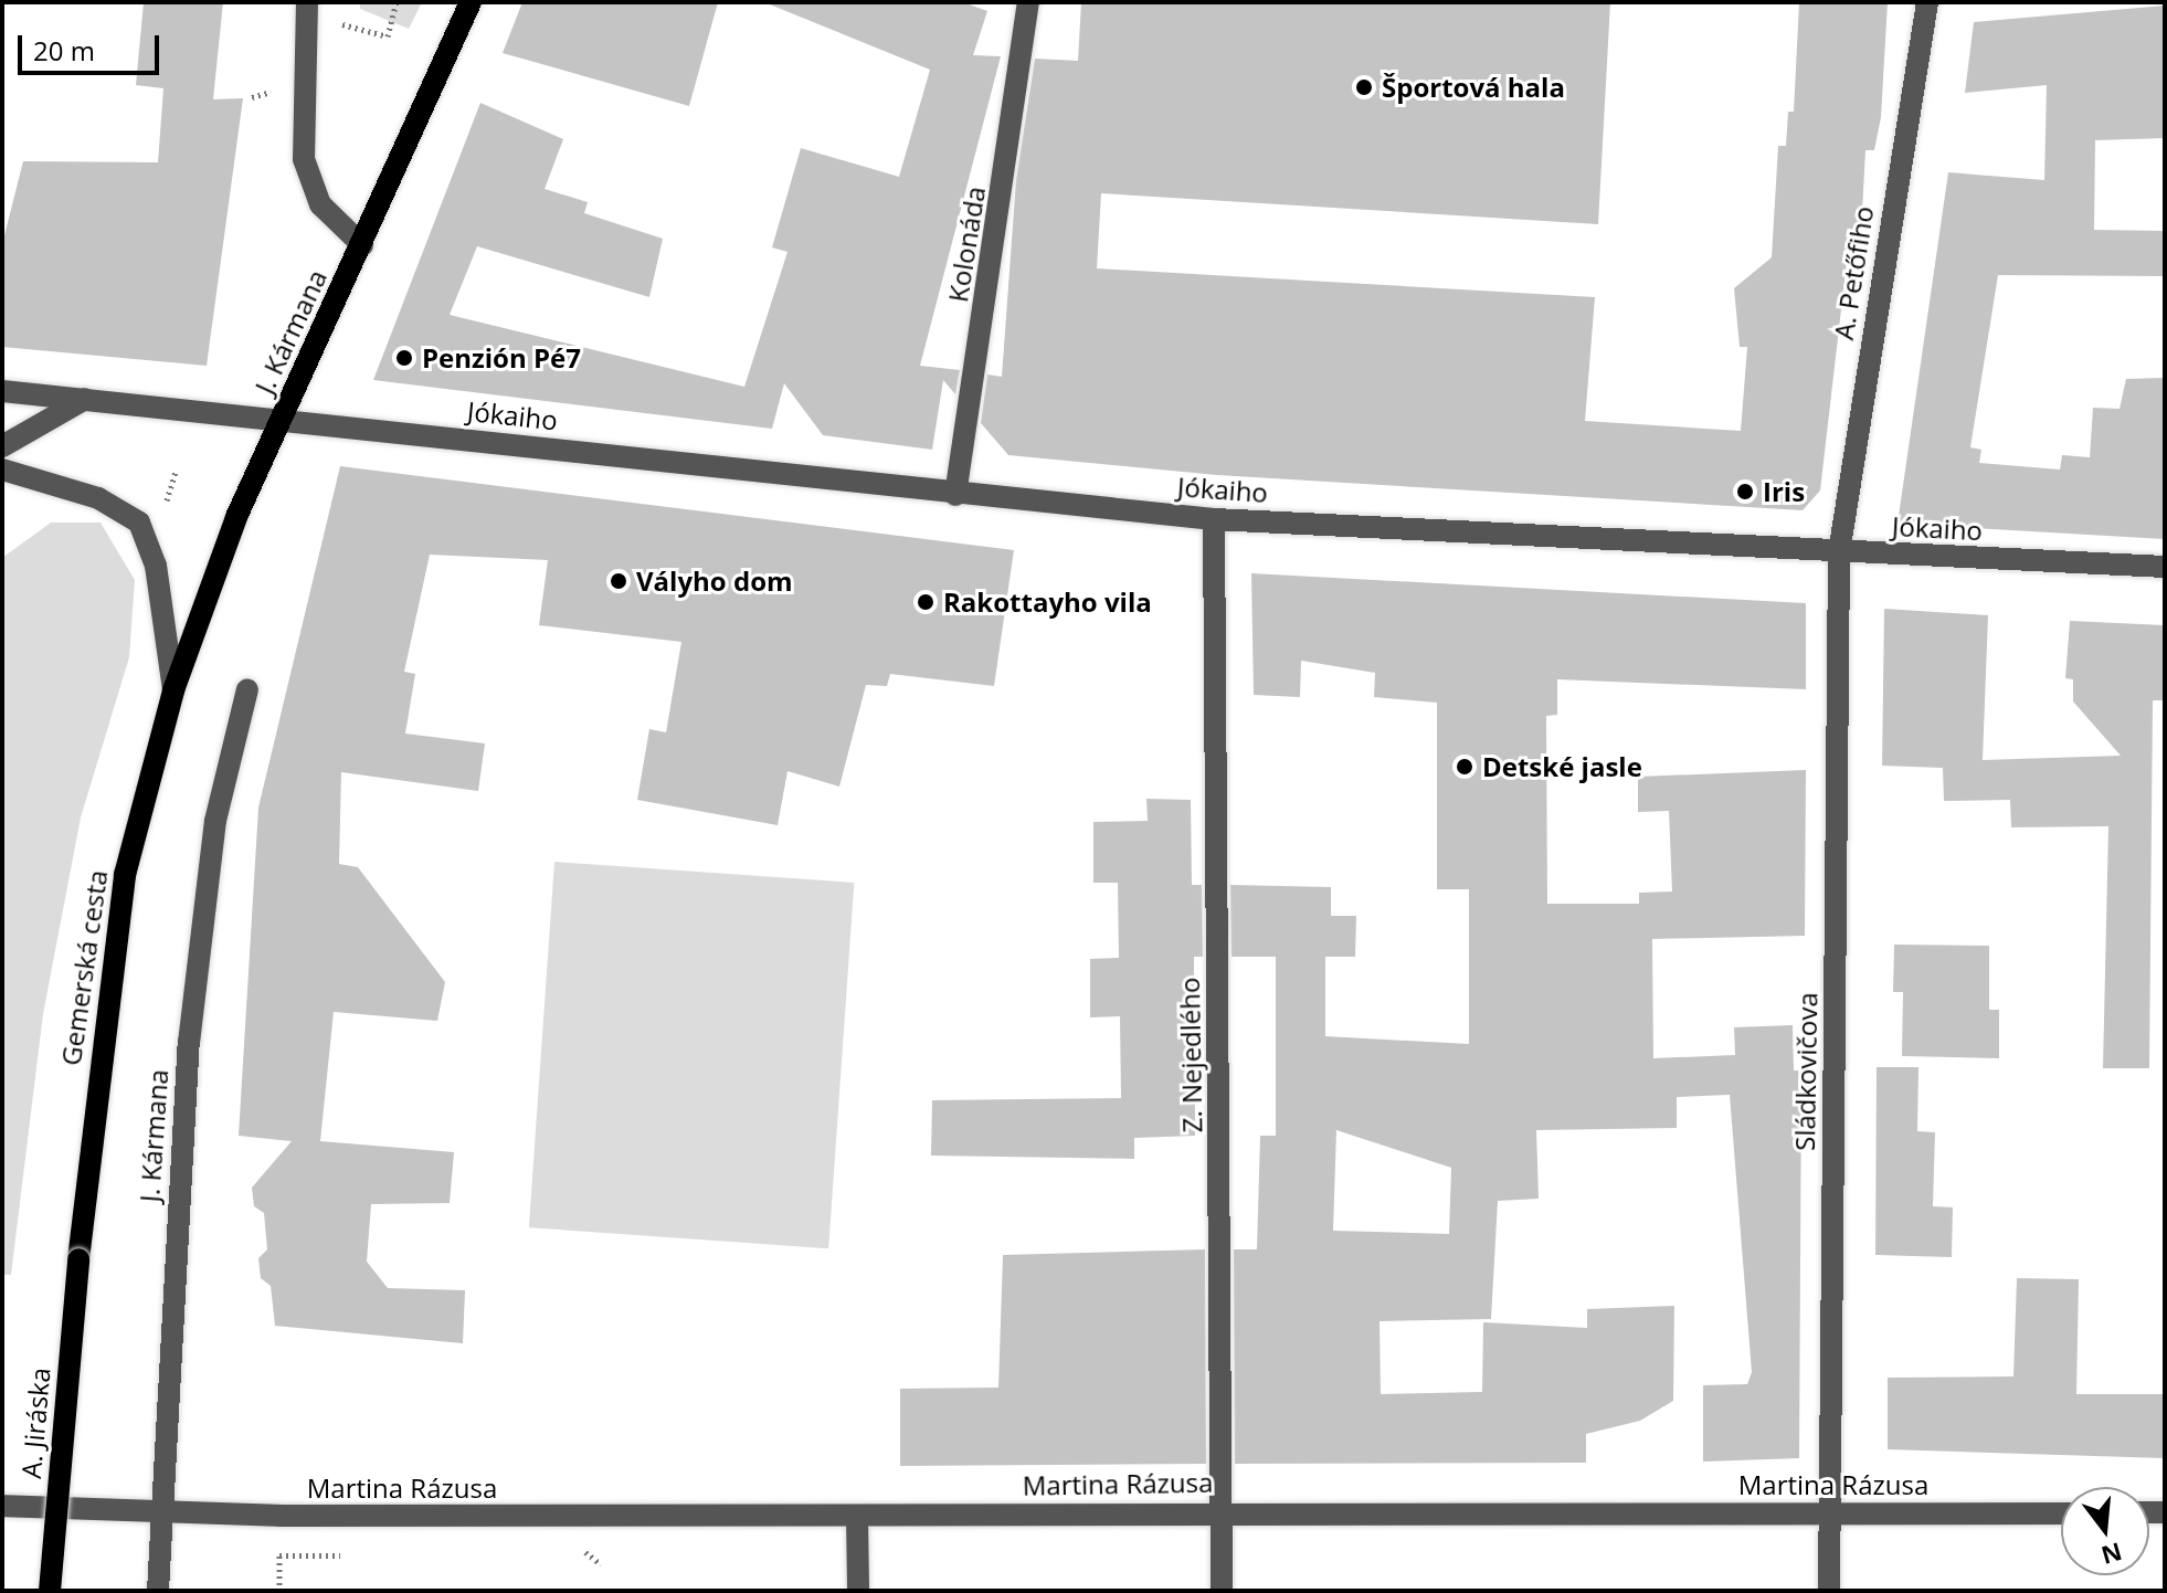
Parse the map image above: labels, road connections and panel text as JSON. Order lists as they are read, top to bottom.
{
  "streets": {
    "main road": ["J. Kármana", "Gemerská cesta", "A. Jiráska"],
    "street": [
      "Kolonáda",
      "A. Petőfiho",
      "Jókaiho",
      "Z. Nejedlého",
      "Sládkovičova",
      "Martina Rázusa"
    ]
  },
  "crossings": [
    ["Kolonáda", "Jókaiho"],
    ["A. Petőfiho", "Jókaiho"],
    ["A. Petőfiho", "Sládkovičova"],
    ["J. Kármana", "Jókaiho"],
    ["J. Kármana", "Gemerská cesta"],
    ["J. Kármana", "Martina Rázusa"],
    ["Jókaiho", "Z. Nejedlého"],
    ["Jókaiho", "Sládkovičova"],
    ["Gemerská cesta", "A. Jiráska"],
    ["Z. Nejedlého", "Martina Rázusa"],
    ["Sládkovičova", "Martina Rázusa"]
  ],
  "places": [
    "Športová hala",
    "Penzión Pé7",
    "Iris",
    "Vályho dom",
    "Rakottayho vila",
    "Detské jasle"
  ],
  "scale_bar": "20 m",
  "north": "bottom"
}
